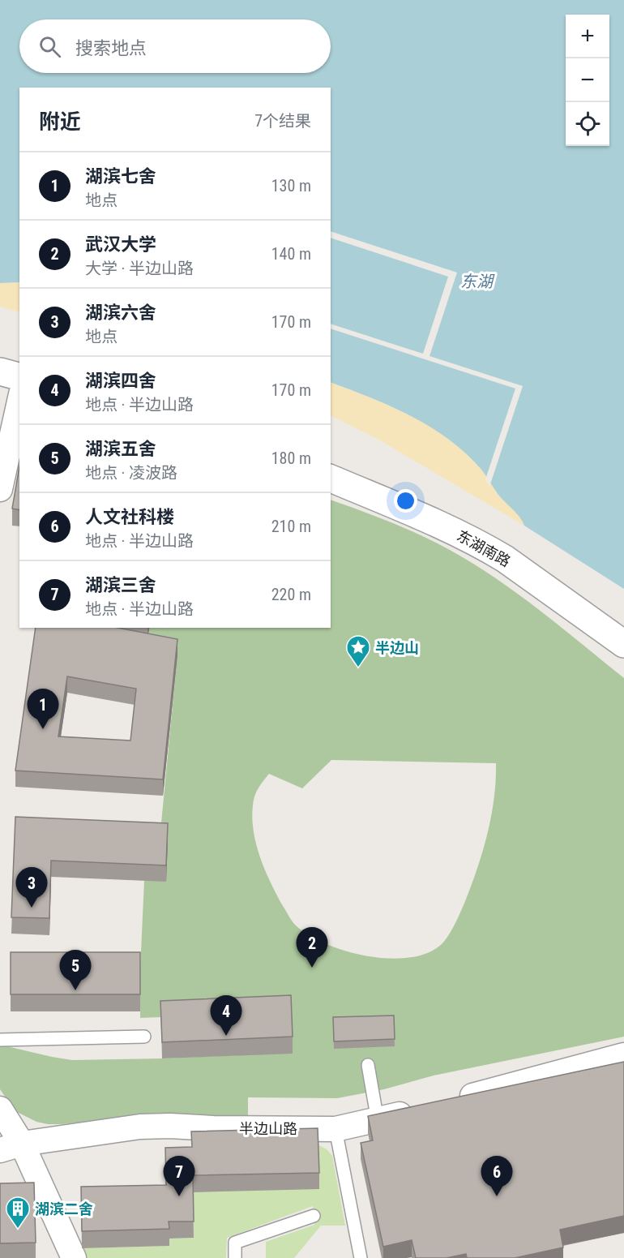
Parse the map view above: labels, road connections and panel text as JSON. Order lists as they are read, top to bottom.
{
  "streets": {
    "street": ["东湖南路", "半边山路"]
  },
  "water": ["东湖"],
  "places": {
    "place": ["半边山"],
    "building": ["湖滨二舍"]
  },
  "page": {
    "map_buttons": ["+", "−"],
    "search": "搜索地点",
    "heading": ["附近", "7个结果"],
    "list": [
      {
        "mark": "1",
        "name": "湖滨七舍",
        "note": "地点",
        "value": "130 m"
      },
      {
        "mark": "2",
        "name": "武汉大学",
        "note": "大学 · 半边山路",
        "value": "140 m"
      },
      {
        "mark": "3",
        "name": "湖滨六舍",
        "note": "地点",
        "value": "170 m"
      },
      {
        "mark": "4",
        "name": "湖滨四舍",
        "note": "地点 · 半边山路",
        "value": "170 m"
      },
      {
        "mark": "5",
        "name": "湖滨五舍",
        "note": "地点 · 凌波路",
        "value": "180 m"
      },
      {
        "mark": "6",
        "name": "人文社科楼",
        "note": "地点 · 半边山路",
        "value": "210 m"
      },
      {
        "mark": "7",
        "name": "湖滨三舍",
        "note": "地点 · 半边山路",
        "value": "220 m"
      }
    ],
    "pins": [
      "1",
      "3",
      "2",
      "5",
      "4",
      "6",
      "7"
    ]
  }
}
